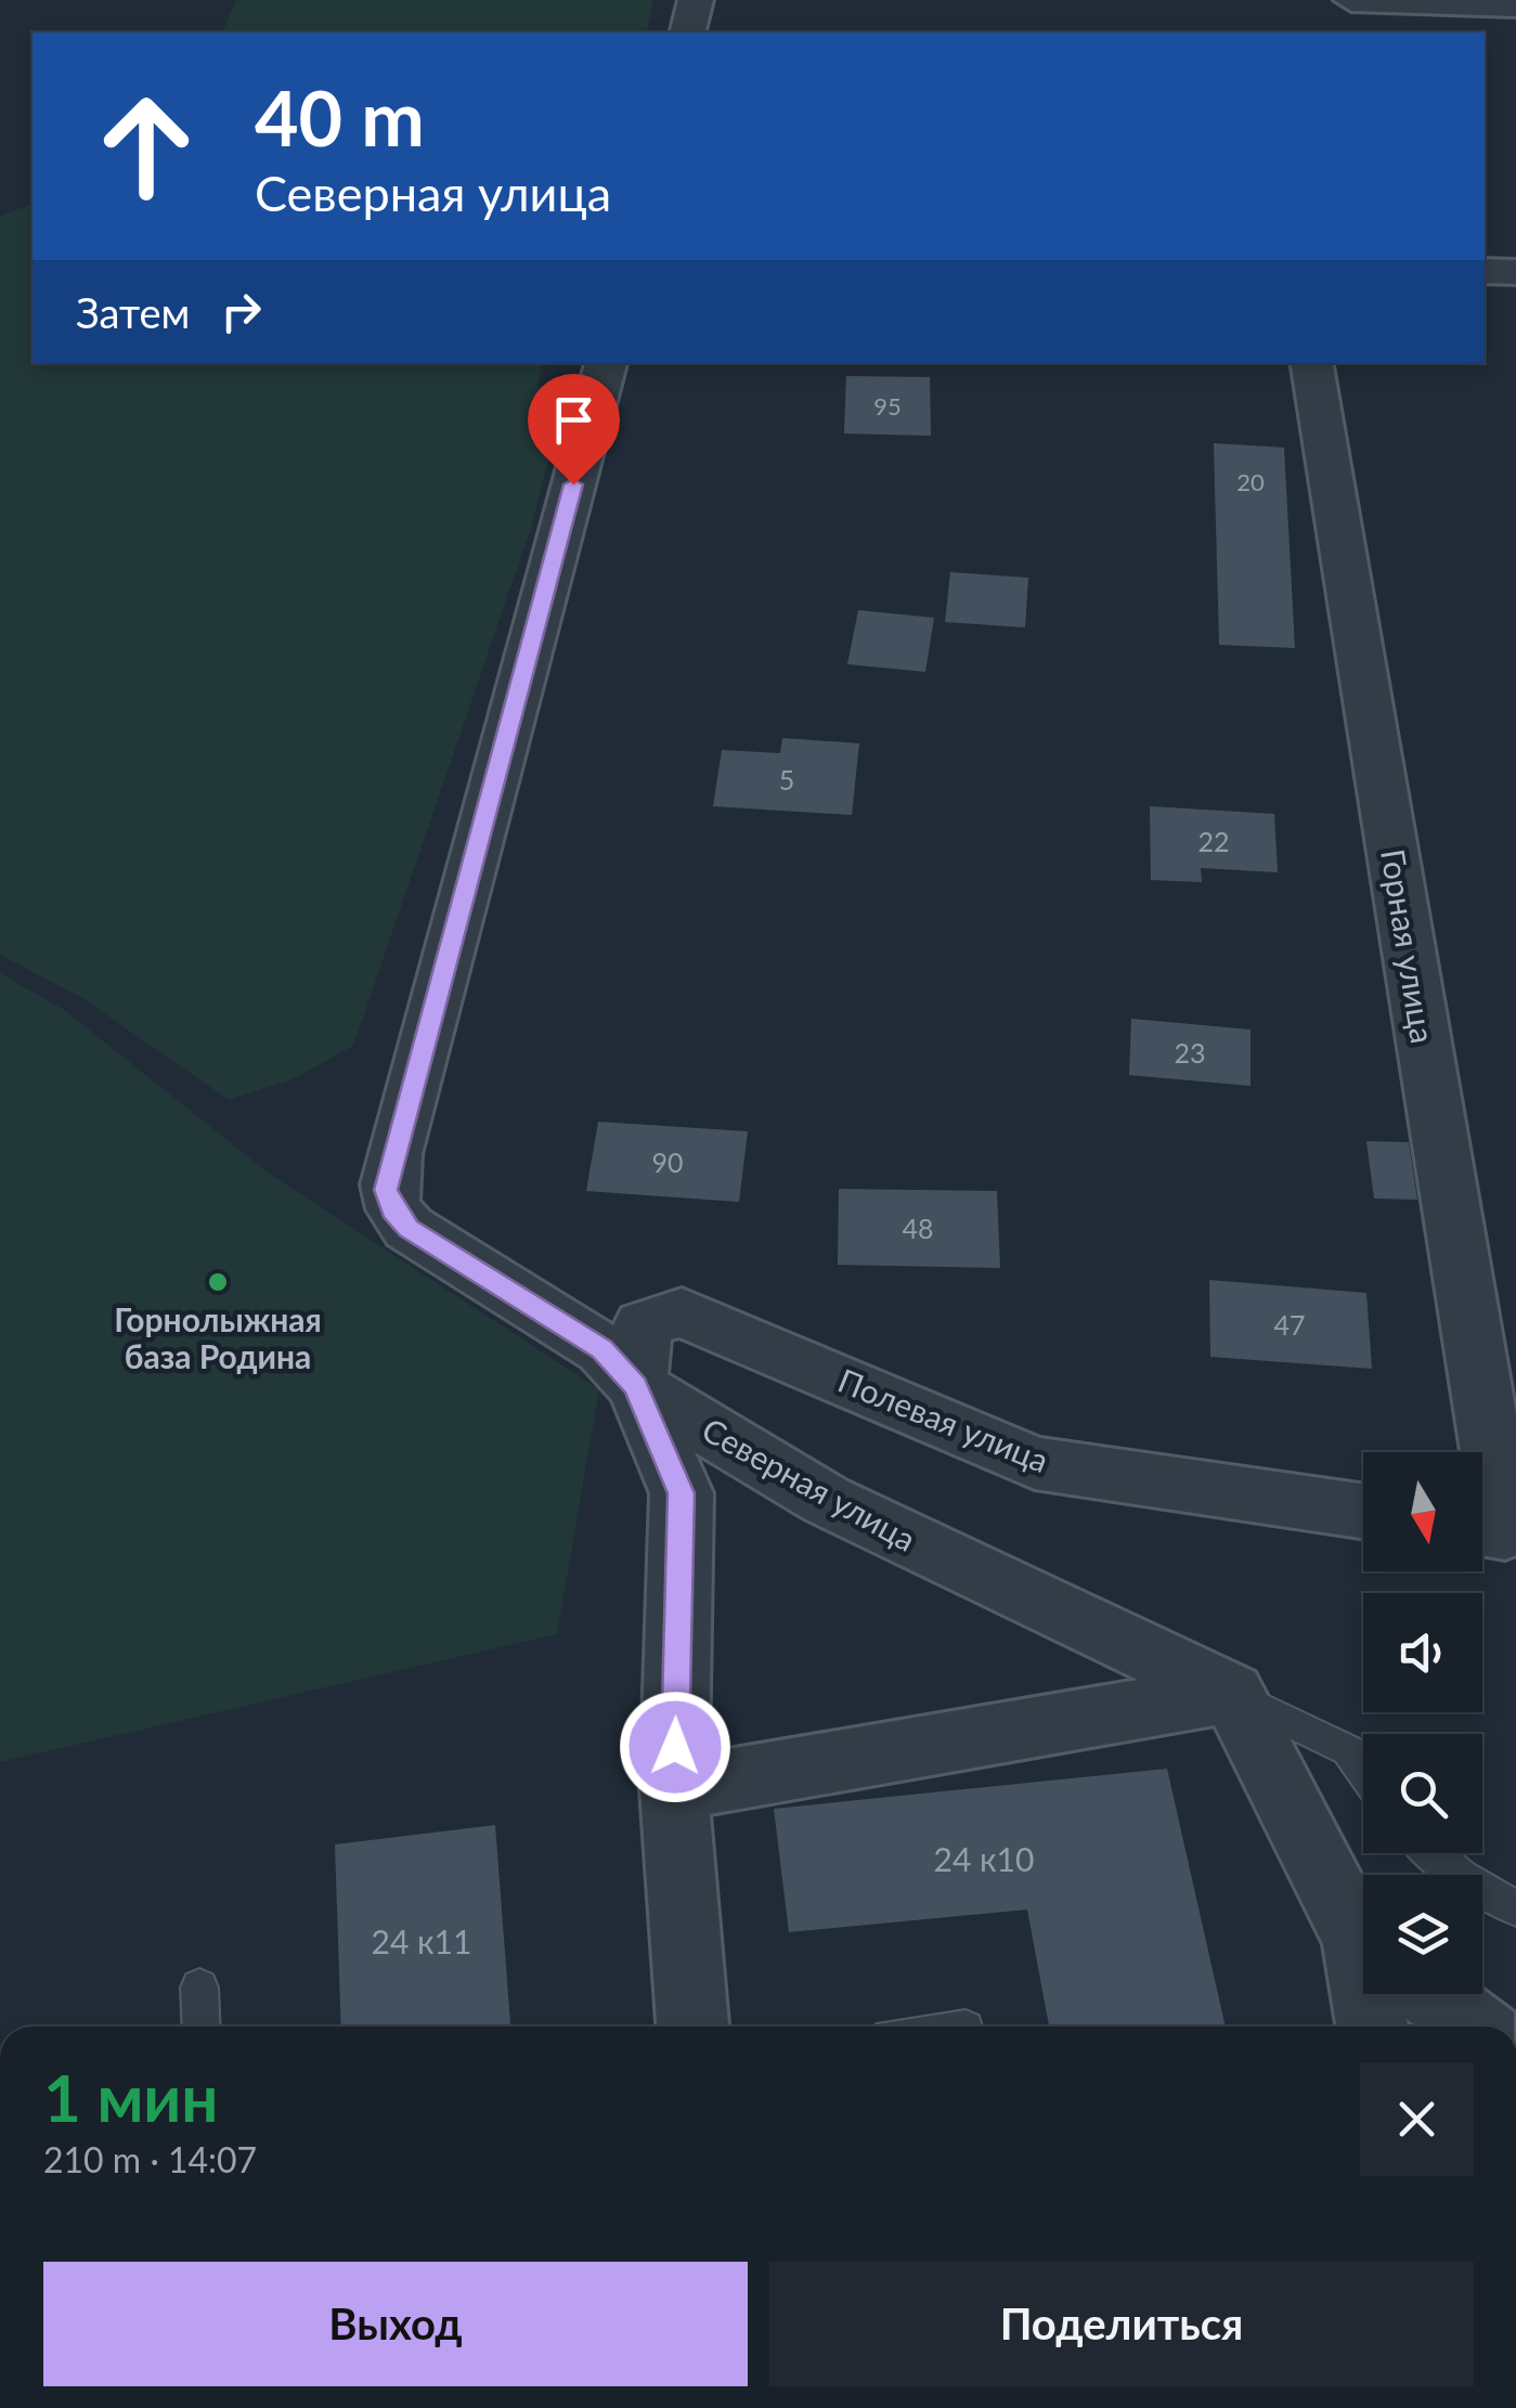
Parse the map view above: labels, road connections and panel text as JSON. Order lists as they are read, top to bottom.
{
  "streets": {
    "street": ["Горная улица", "Полевая улица", "Северная улица"]
  },
  "crossings": [
    ["Полевая улица", "Северная улица"]
  ],
  "places": ["Горнолыжная база Родина"],
  "house_numbers": [
    "95",
    "20",
    "5",
    "22",
    "23",
    "90",
    "48",
    "47",
    "24 к10",
    "24 к11"
  ],
  "north": "bottom",
  "page": {
    "turn": ["40 m", "Северная улица"],
    "then": "Затем",
    "heading": ["1 мин", "210 m · 14:07"],
    "buttons": ["Выход", "Поделиться"]
  }
}
